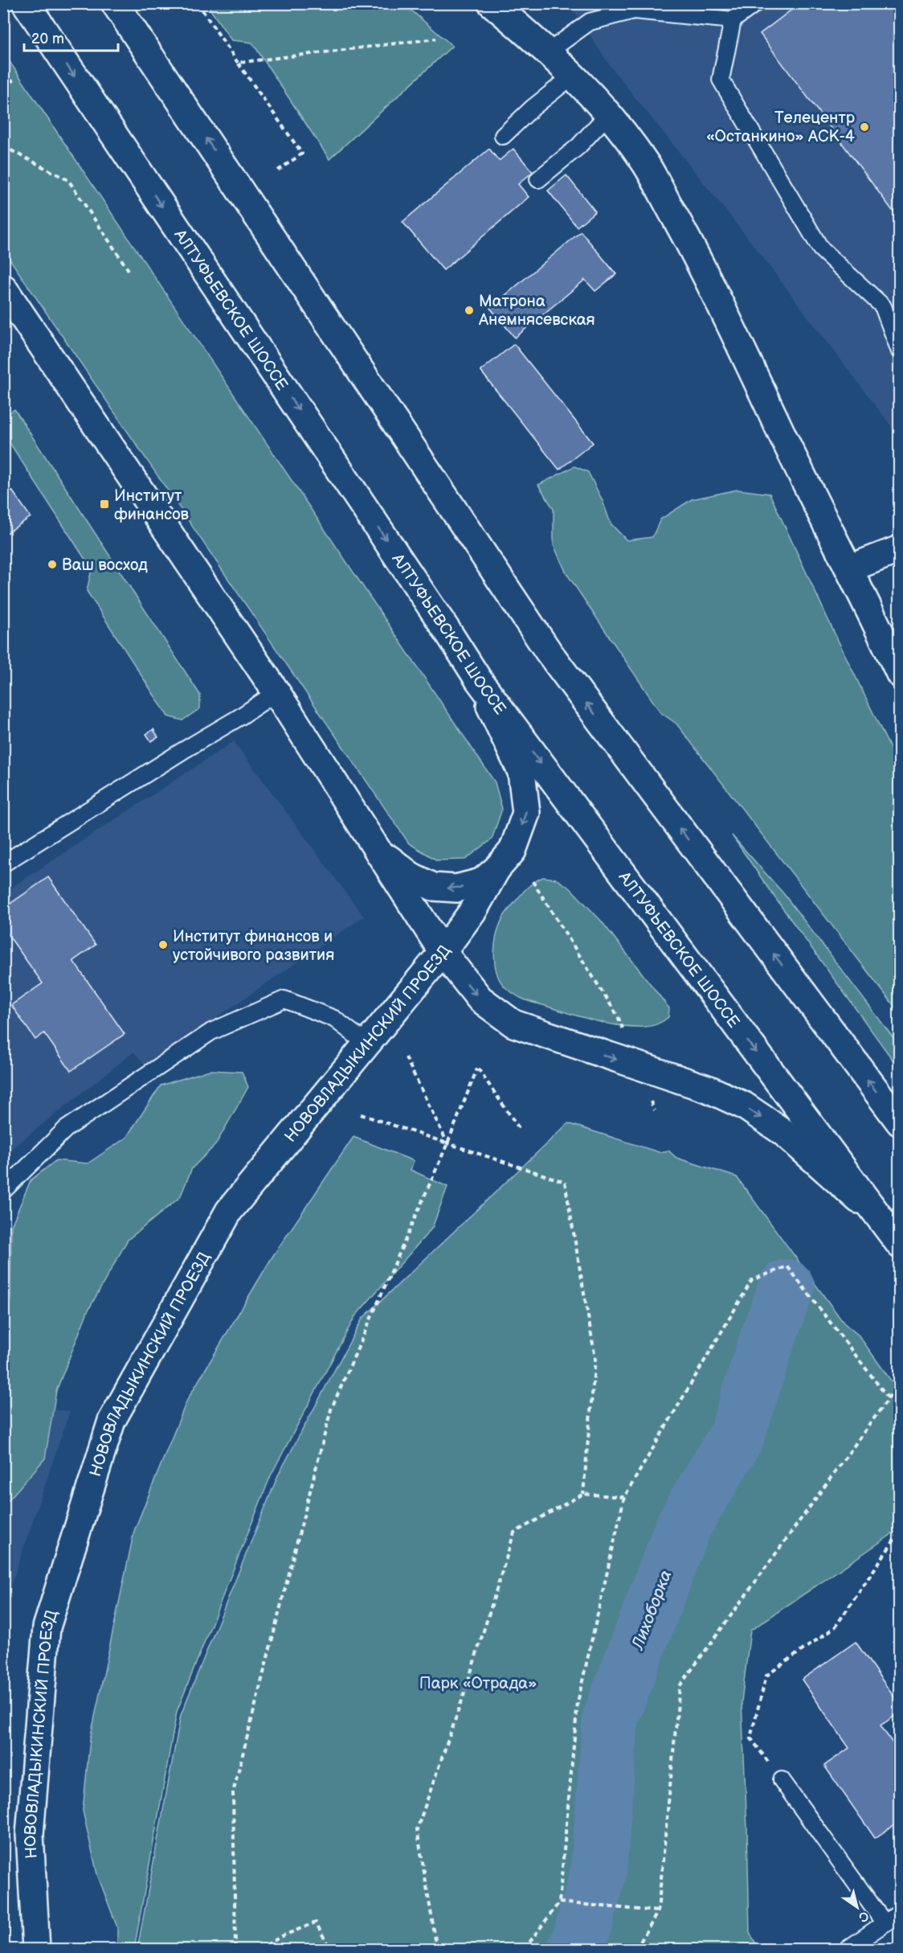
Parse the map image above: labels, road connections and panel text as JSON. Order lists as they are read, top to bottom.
{
  "streets": {
    "main road": ["АЛТУФЬЕВСКОЕ ШОССЕ", "НОВОВЛАДЫКИНСКИЙ ПРОЕЗД"]
  },
  "water": ["Лихоборка"],
  "parks": ["Парк «Отрада»"],
  "places": {
    "other": [
      "Телецентр «Останкино» АСК-4",
      "Матрона Анемнясевская",
      "Ваш восход",
      "Институт финансов и устойчивого развития"
    ],
    "transit": ["Институт финансов"]
  },
  "scale_bar": "20 m",
  "north": "bottom right"
}
